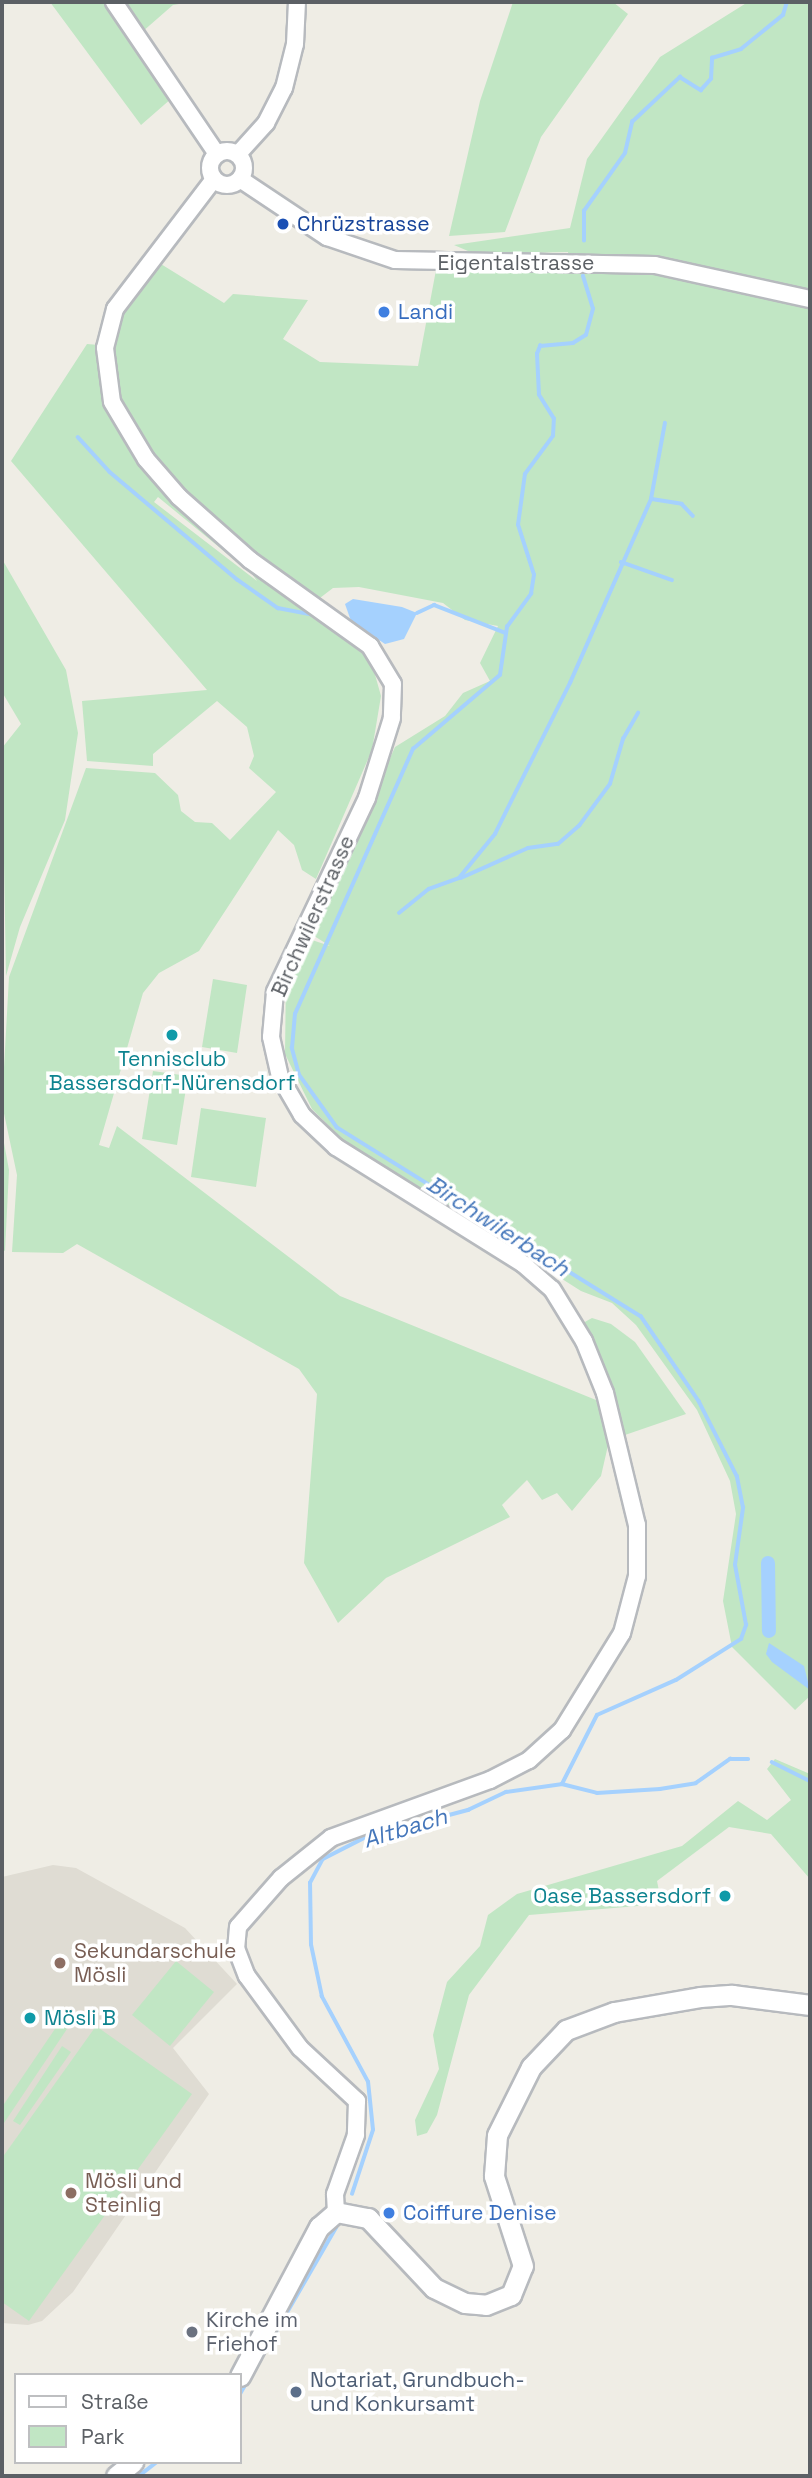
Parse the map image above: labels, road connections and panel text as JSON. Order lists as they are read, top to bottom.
{
  "streets": {
    "street": ["Eigentalstrasse", "Birchwilerstrasse"]
  },
  "crossings": [
    ["Eigentalstrasse", "Birchwilerstrasse"]
  ],
  "water": ["Birchwilerbach", "Altbach"],
  "places": [
    "Chrüzstrasse",
    "Landi",
    "Tennisclub Bassersdorf-Nürensdorf",
    "Oase Bassersdorf",
    "Sekundarschule Mösli",
    "Mösli B",
    "Mösli und Steinlig",
    "Coiffure Denise",
    "Kirche im Friehof",
    "Notariat, Grundbuch- und Konkursamt"
  ],
  "legend": ["Straße", "Park"]
}
